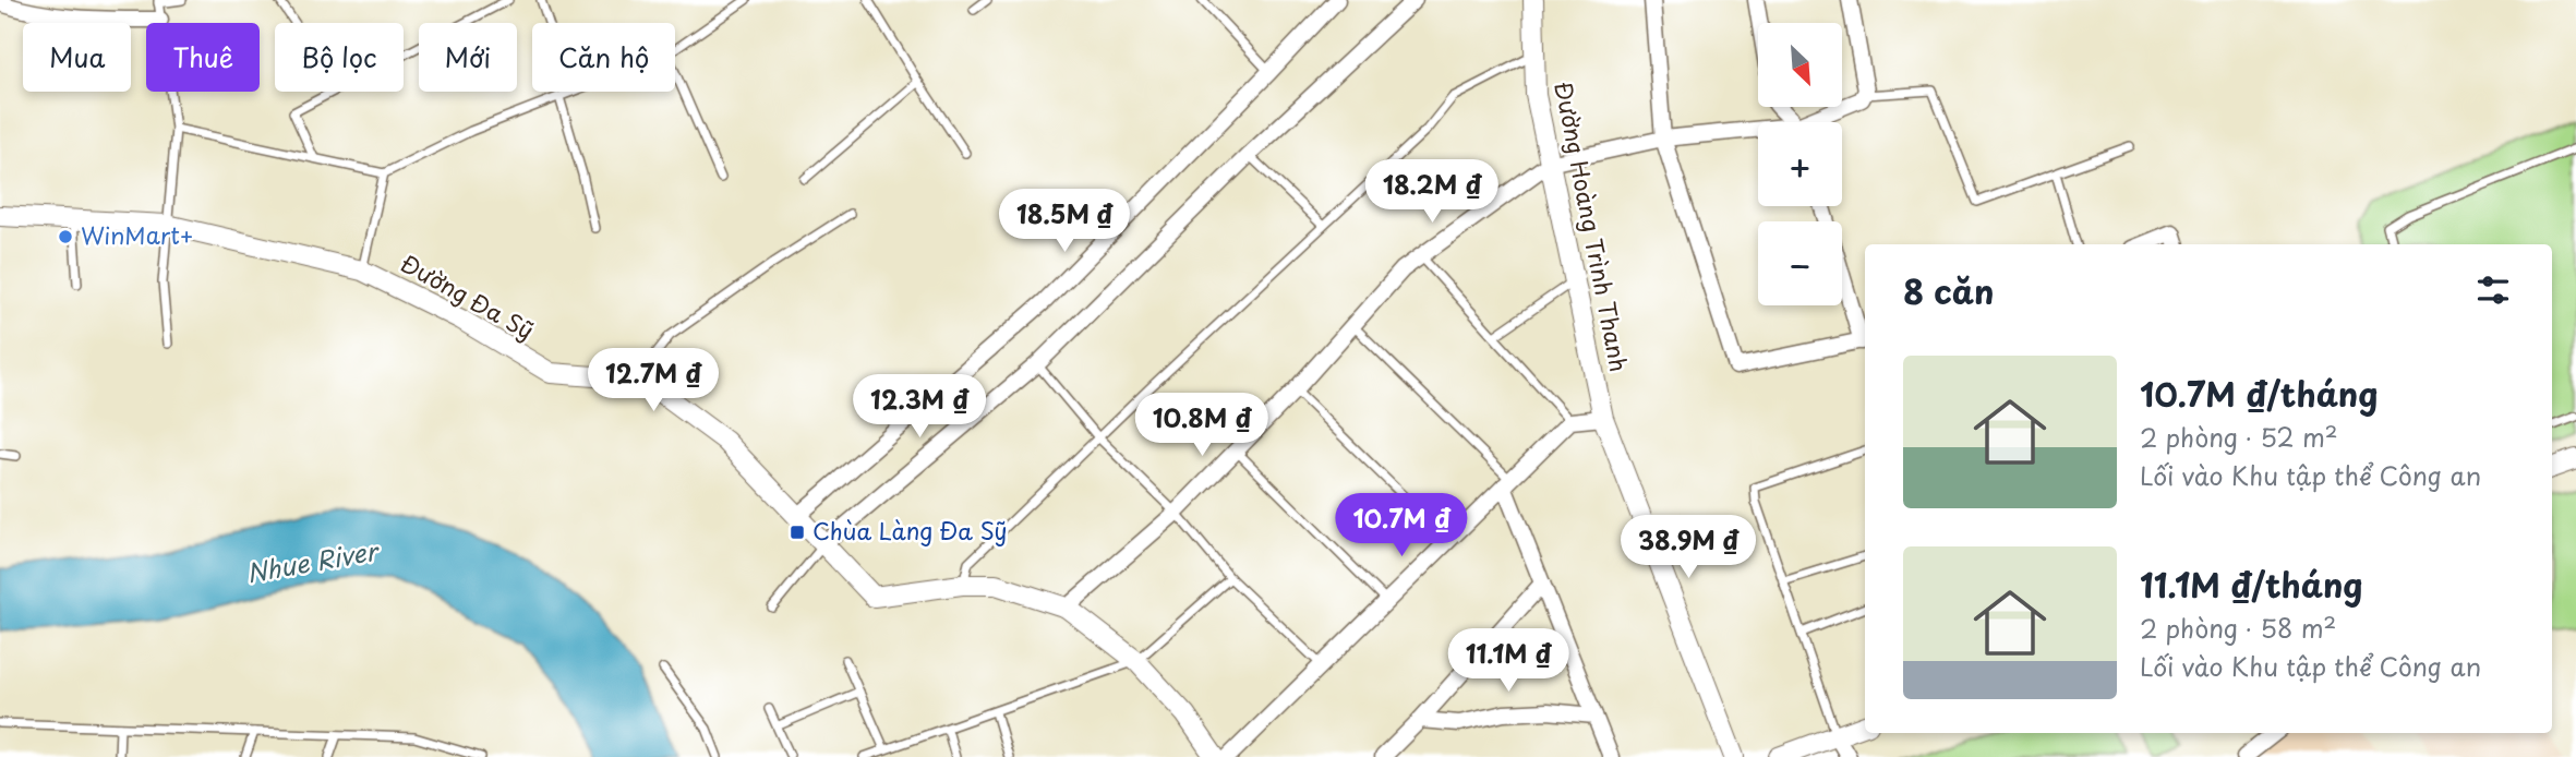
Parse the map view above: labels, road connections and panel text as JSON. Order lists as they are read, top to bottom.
{
  "streets": {
    "street": ["Đường Hoàng Trình Thanh", "Đường Đa Sỹ"]
  },
  "water": ["Nhue River"],
  "places": {
    "other": ["WinMart+"],
    "transit": ["Chùa Làng Đa Sỹ"]
  },
  "north": "bottom right",
  "page": {
    "map_buttons": ["+", "−"],
    "chip": [
      "Mua",
      "Thuê",
      "Bộ lọc",
      "Mới",
      "Căn hộ"
    ],
    "price": [
      "18.2M ₫",
      "18.5M ₫",
      "12.7M ₫",
      "12.3M ₫",
      "10.8M ₫",
      "10.7M ₫",
      "38.9M ₫",
      "11.1M ₫"
    ],
    "heading": "8 căn",
    "list": [
      {
        "name": "10.7M ₫/tháng",
        "note": "2 phòng · 52 m² · Lối vào Khu tập thể Công an"
      },
      {
        "name": "11.1M ₫/tháng",
        "note": "2 phòng · 58 m² · Lối vào Khu tập thể Công an"
      }
    ]
  }
}
